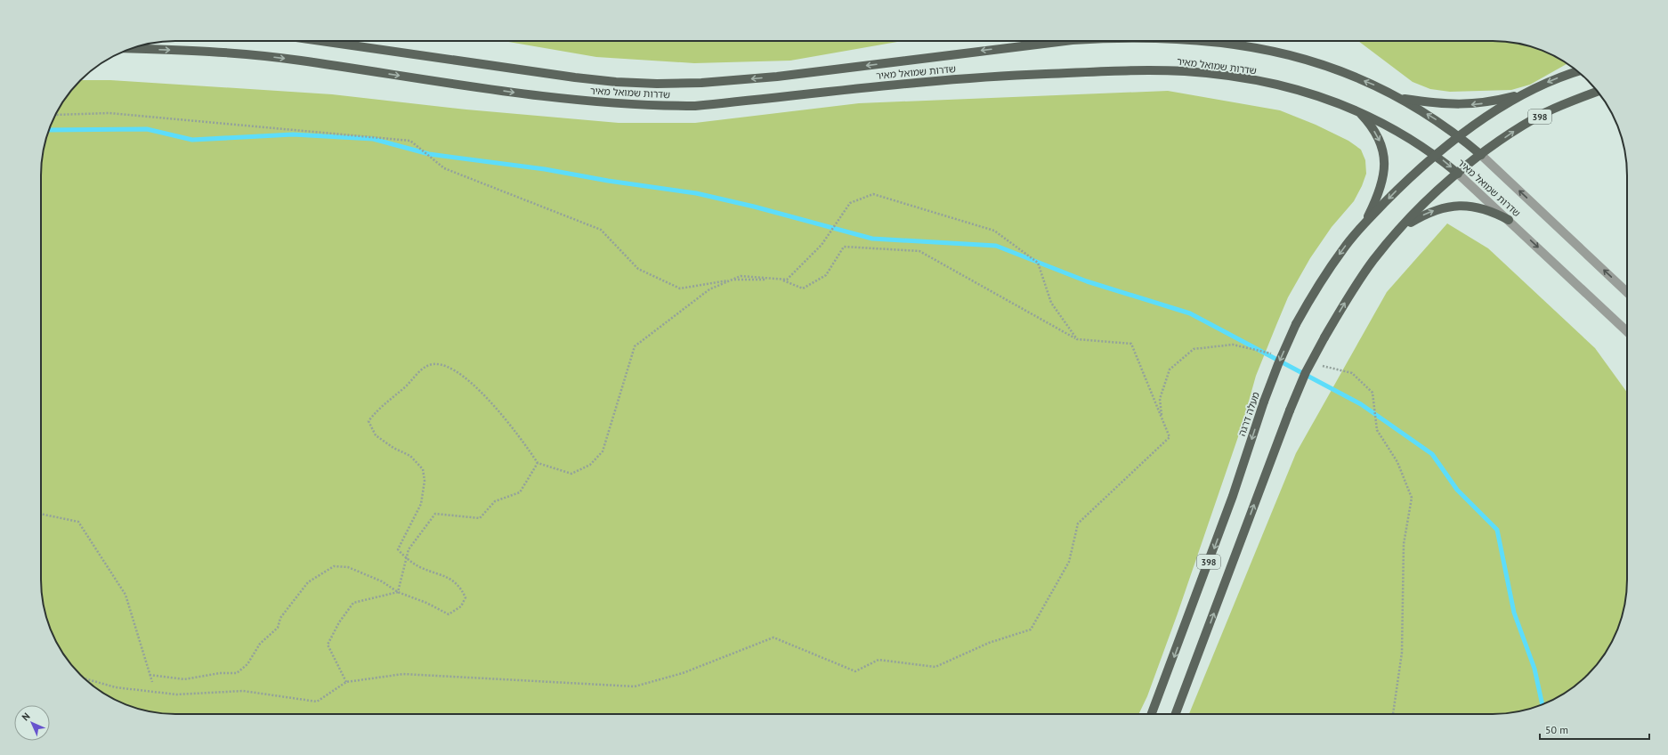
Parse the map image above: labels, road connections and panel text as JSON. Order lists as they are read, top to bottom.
{
  "streets": {
    "main road": ["שדרות שמואל מאיר", "398", "מעלה דרגה"]
  },
  "crossings": [
    ["שדרות שמואל מאיר", "398"],
    ["שדרות שמואל מאיר", "מעלה דרגה"],
    ["398", "מעלה דרגה"]
  ],
  "scale_bar": "50 m",
  "north": "top left"
}
